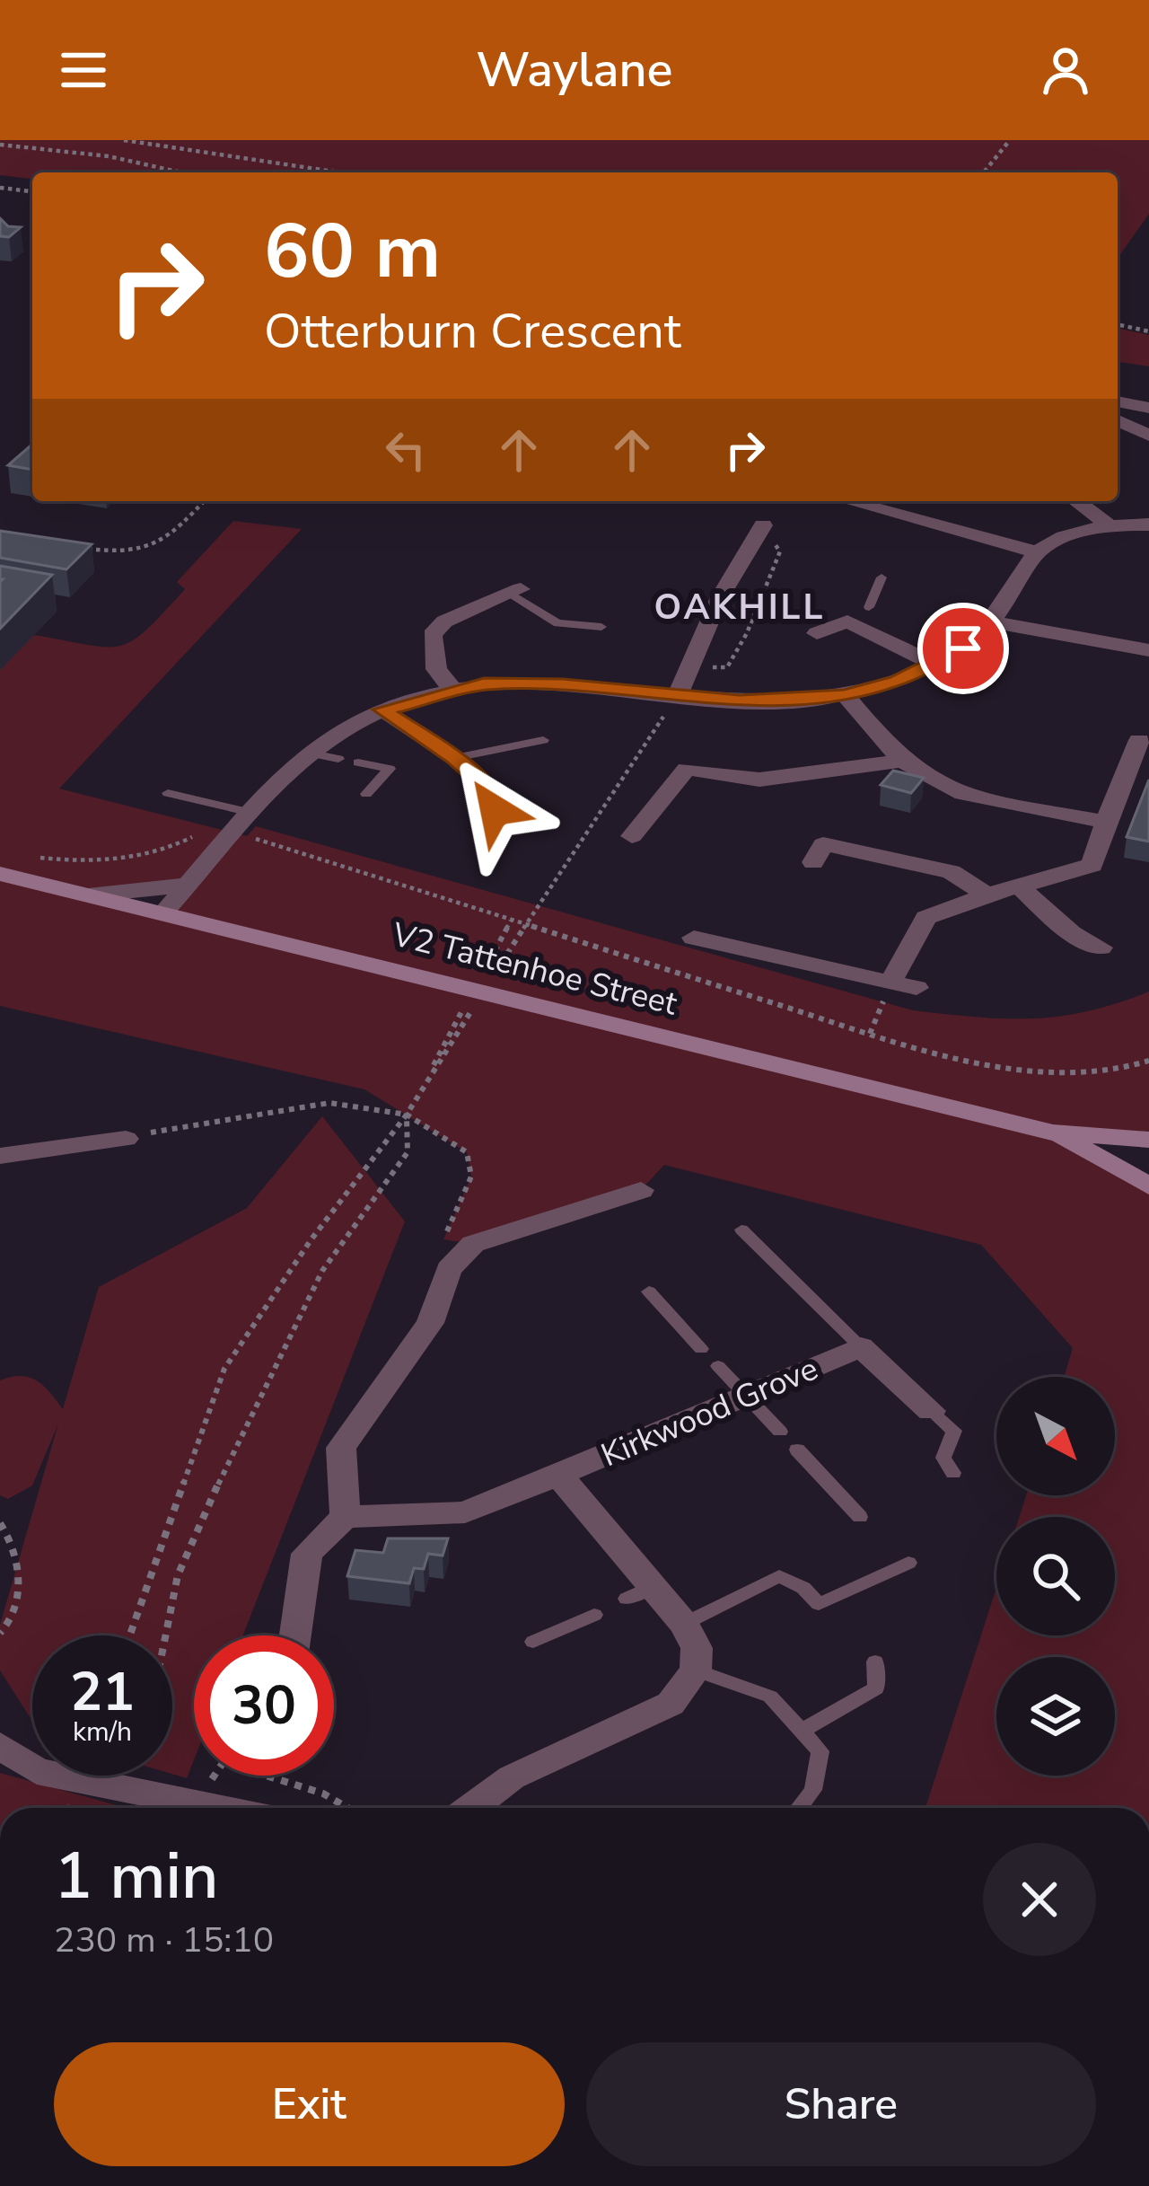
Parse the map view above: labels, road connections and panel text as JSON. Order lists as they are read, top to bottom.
{
  "streets": {
    "street": ["V2 Tattenhoe Street", "Kirkwood Grove"]
  },
  "districts": ["OAKHILL"],
  "north": "bottom right",
  "page": {
    "header": "Waylane",
    "turn": ["60 m", "Otterburn Crescent"],
    "speed": "21 km/h",
    "limit": "30",
    "heading": ["1 min", "230 m · 15:10"],
    "buttons": ["Exit", "Share"]
  }
}
